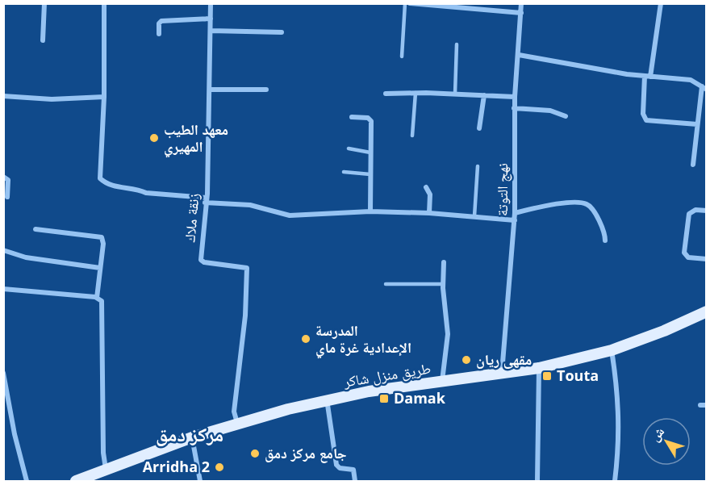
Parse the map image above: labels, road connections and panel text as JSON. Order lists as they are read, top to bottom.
{
  "streets": {
    "main road": ["طريق منزل شاكر"],
    "street": ["نهج التوتة", "زنقة ملاك"]
  },
  "crossings": [
    ["نهج التوتة", "طريق منزل شاكر"],
    ["زنقة ملاك", "طريق منزل شاكر"]
  ],
  "districts": ["مركز دمق"],
  "places": {
    "other": [
      "معهد الطيب المهيري",
      "المدرسة الإعدادية غرة ماي",
      "مقهى ريان",
      "جامع مركز دمق",
      "Arridha 2"
    ],
    "transit": ["Touta", "Damak"]
  },
  "north": "top left"
}
